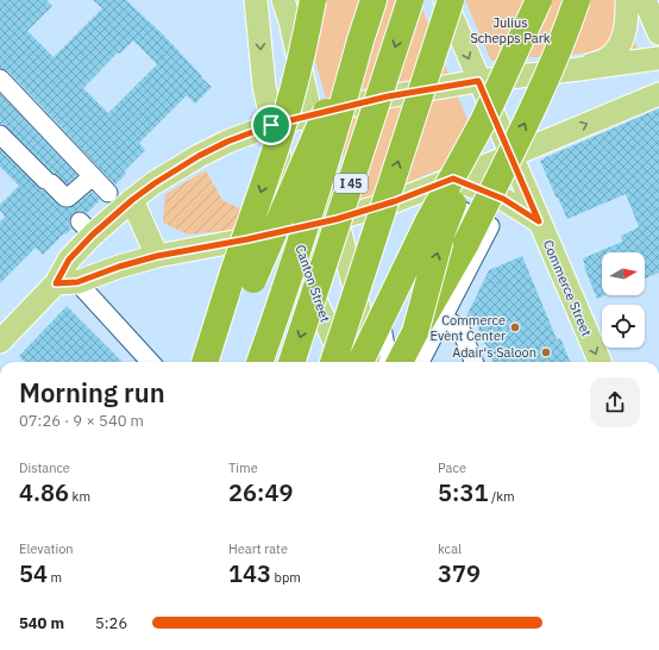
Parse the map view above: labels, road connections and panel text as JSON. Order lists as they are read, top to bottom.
{
  "streets": {
    "highway": ["I 45"],
    "main road": ["Canton Street", "Commerce Street"]
  },
  "parks": ["Julius Schepps Park"],
  "places": ["Commerce Event Center", "Adair's Saloon"],
  "north": "right",
  "page": {
    "heading": ["Morning run", "07:26 · 9 × 540 m"],
    "stats": [
      ["Distance", "4.86 km"],
      ["Time", "26:49"],
      ["Pace", "5:31 /km"],
      ["Elevation", "54 m"],
      ["Heart rate", "143 bpm"],
      ["kcal", "379"]
    ],
    "list": [
      {
        "name": "540 m",
        "note": "5:26"
      }
    ]
  }
}
